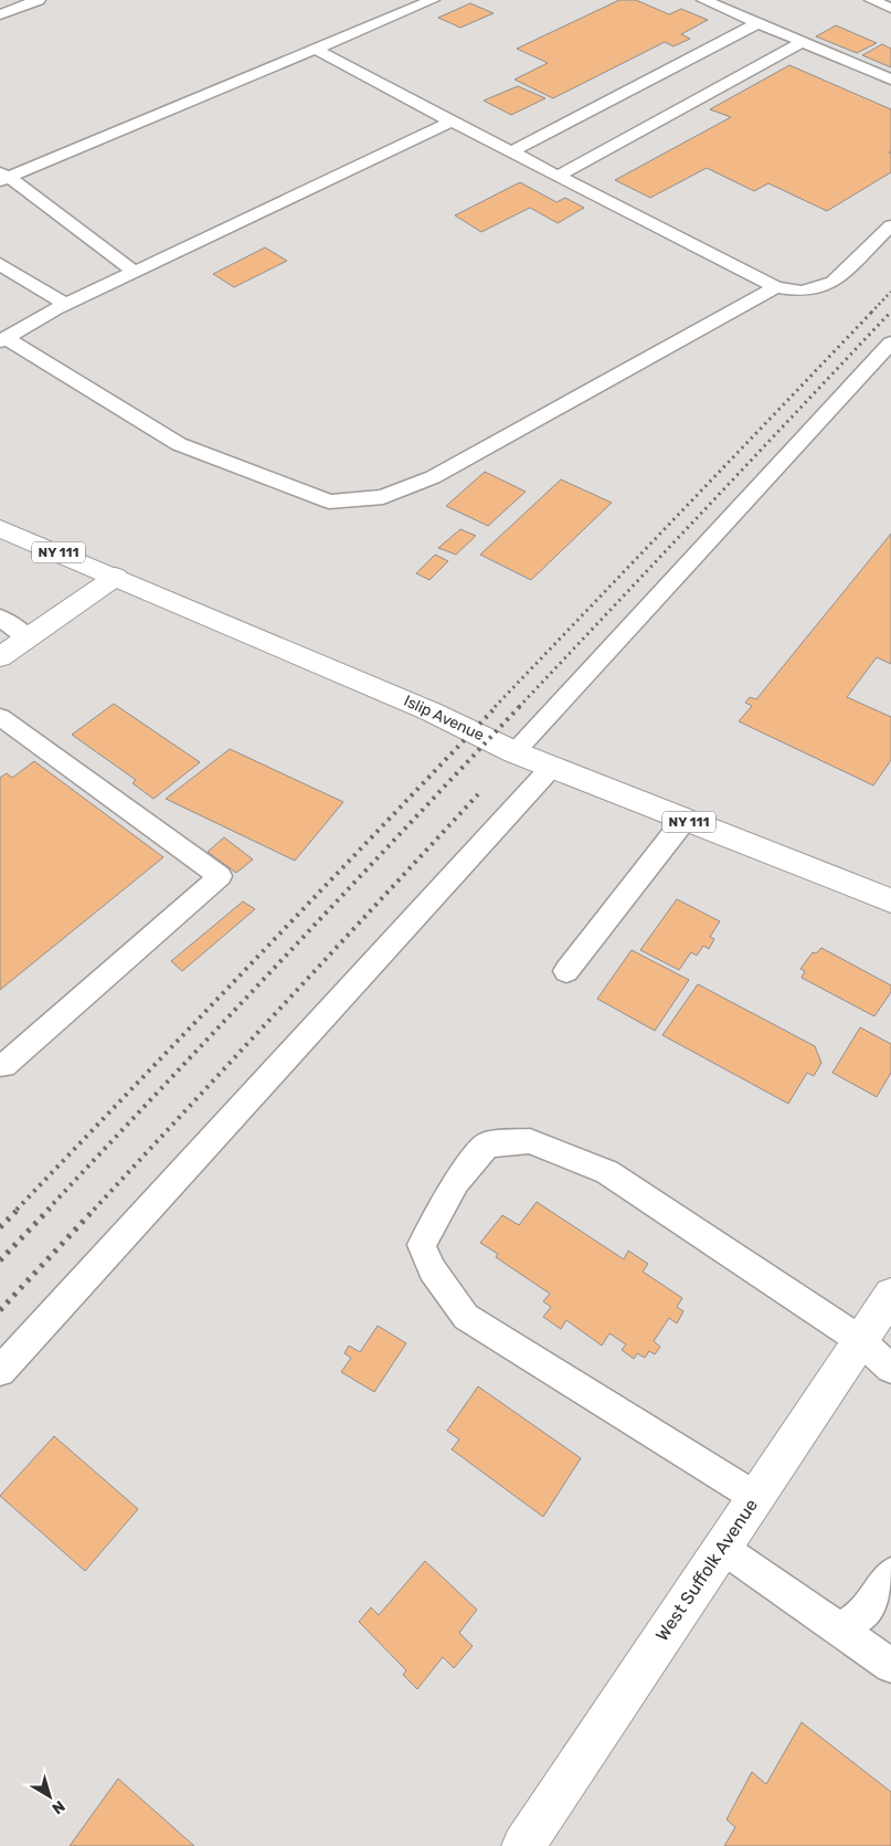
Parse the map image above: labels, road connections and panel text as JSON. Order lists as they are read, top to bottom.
{
  "streets": {
    "main road": ["NY 111", "Islip Avenue", "West Suffolk Avenue"]
  },
  "north": "bottom right"
}
